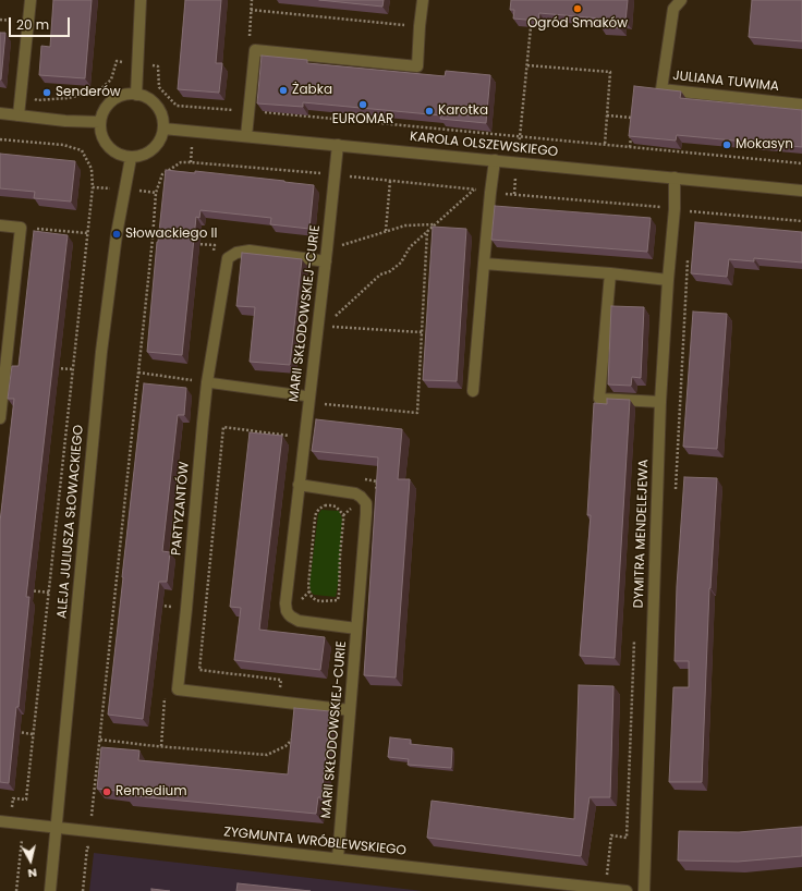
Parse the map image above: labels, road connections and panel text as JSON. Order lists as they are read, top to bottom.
{
  "streets": {
    "street": [
      "JULIANA TUWIMA",
      "KAROLA OLSZEWSKIEGO",
      "MARII SKŁODOWSKIEJ-CURIE",
      "PARTYZANTÓW",
      "ALEJA JULIUSZA SŁOWACKIEGO",
      "DYMITRA MENDELEJEWA",
      "ZYGMUNTA WRÓBLEWSKIEGO"
    ]
  },
  "crossings": [
    ["KAROLA OLSZEWSKIEGO", "MARII SKŁODOWSKIEJ-CURIE"],
    ["KAROLA OLSZEWSKIEGO", "ALEJA JULIUSZA SŁOWACKIEGO"],
    ["KAROLA OLSZEWSKIEGO", "DYMITRA MENDELEJEWA"],
    ["MARII SKŁODOWSKIEJ-CURIE", "PARTYZANTÓW"],
    ["MARII SKŁODOWSKIEJ-CURIE", "ZYGMUNTA WRÓBLEWSKIEGO"],
    ["ALEJA JULIUSZA SŁOWACKIEGO", "ZYGMUNTA WRÓBLEWSKIEGO"]
  ],
  "places": [
    "Ogród Smaków",
    "Żabka",
    "Senderów",
    "EUROMAR",
    "Karotka",
    "Mokasyn",
    "Słowackiego II",
    "Remedium"
  ],
  "scale_bar": "20 m",
  "north": "bottom"
}
